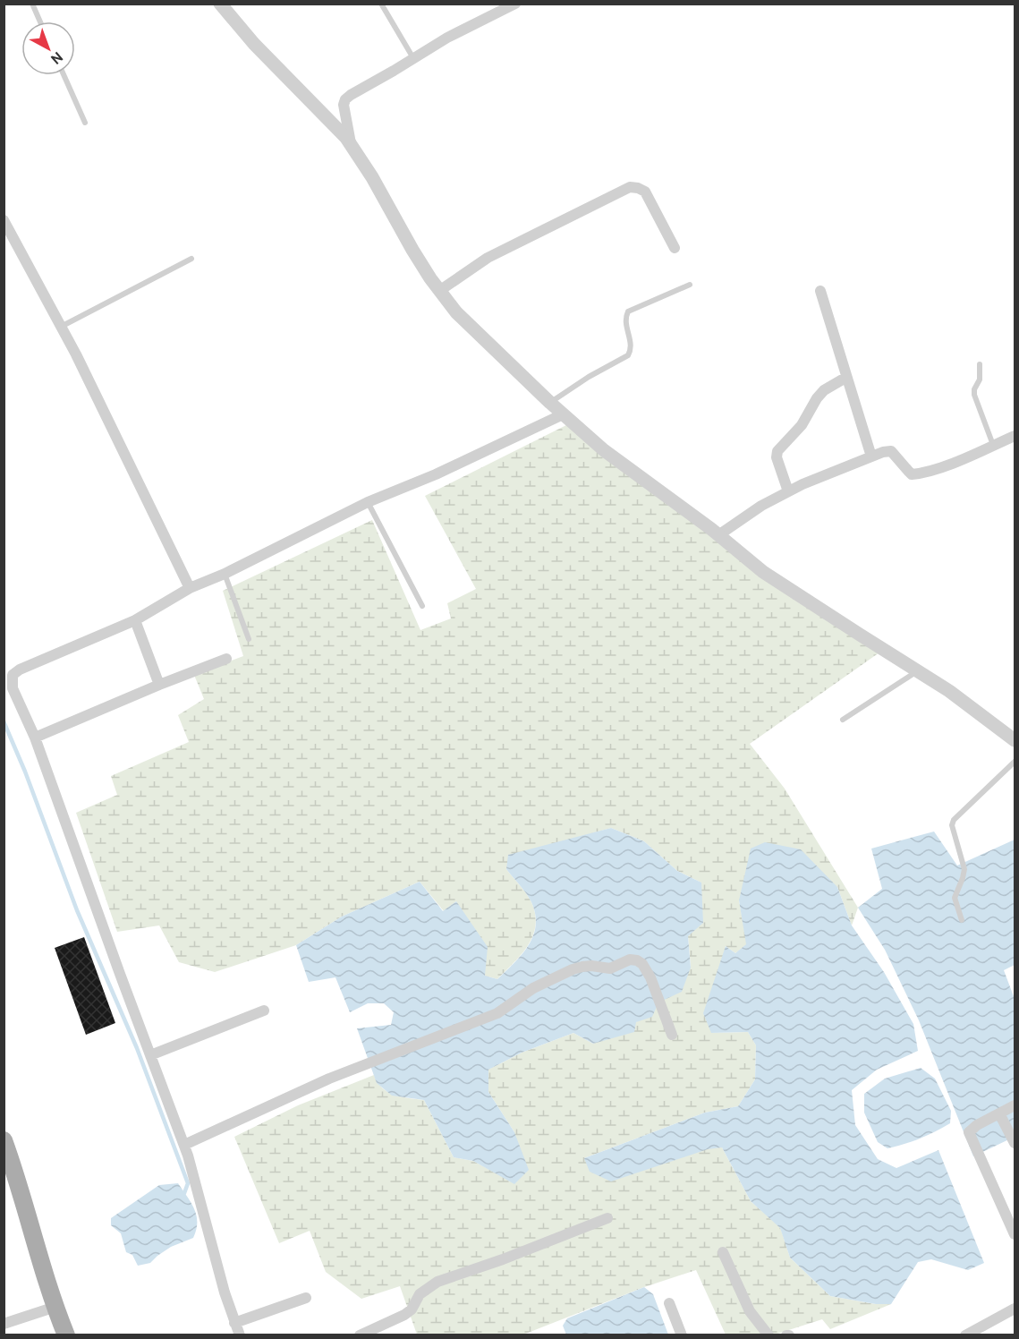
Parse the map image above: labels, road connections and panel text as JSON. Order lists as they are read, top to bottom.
{
  "north": "bottom right"
}
